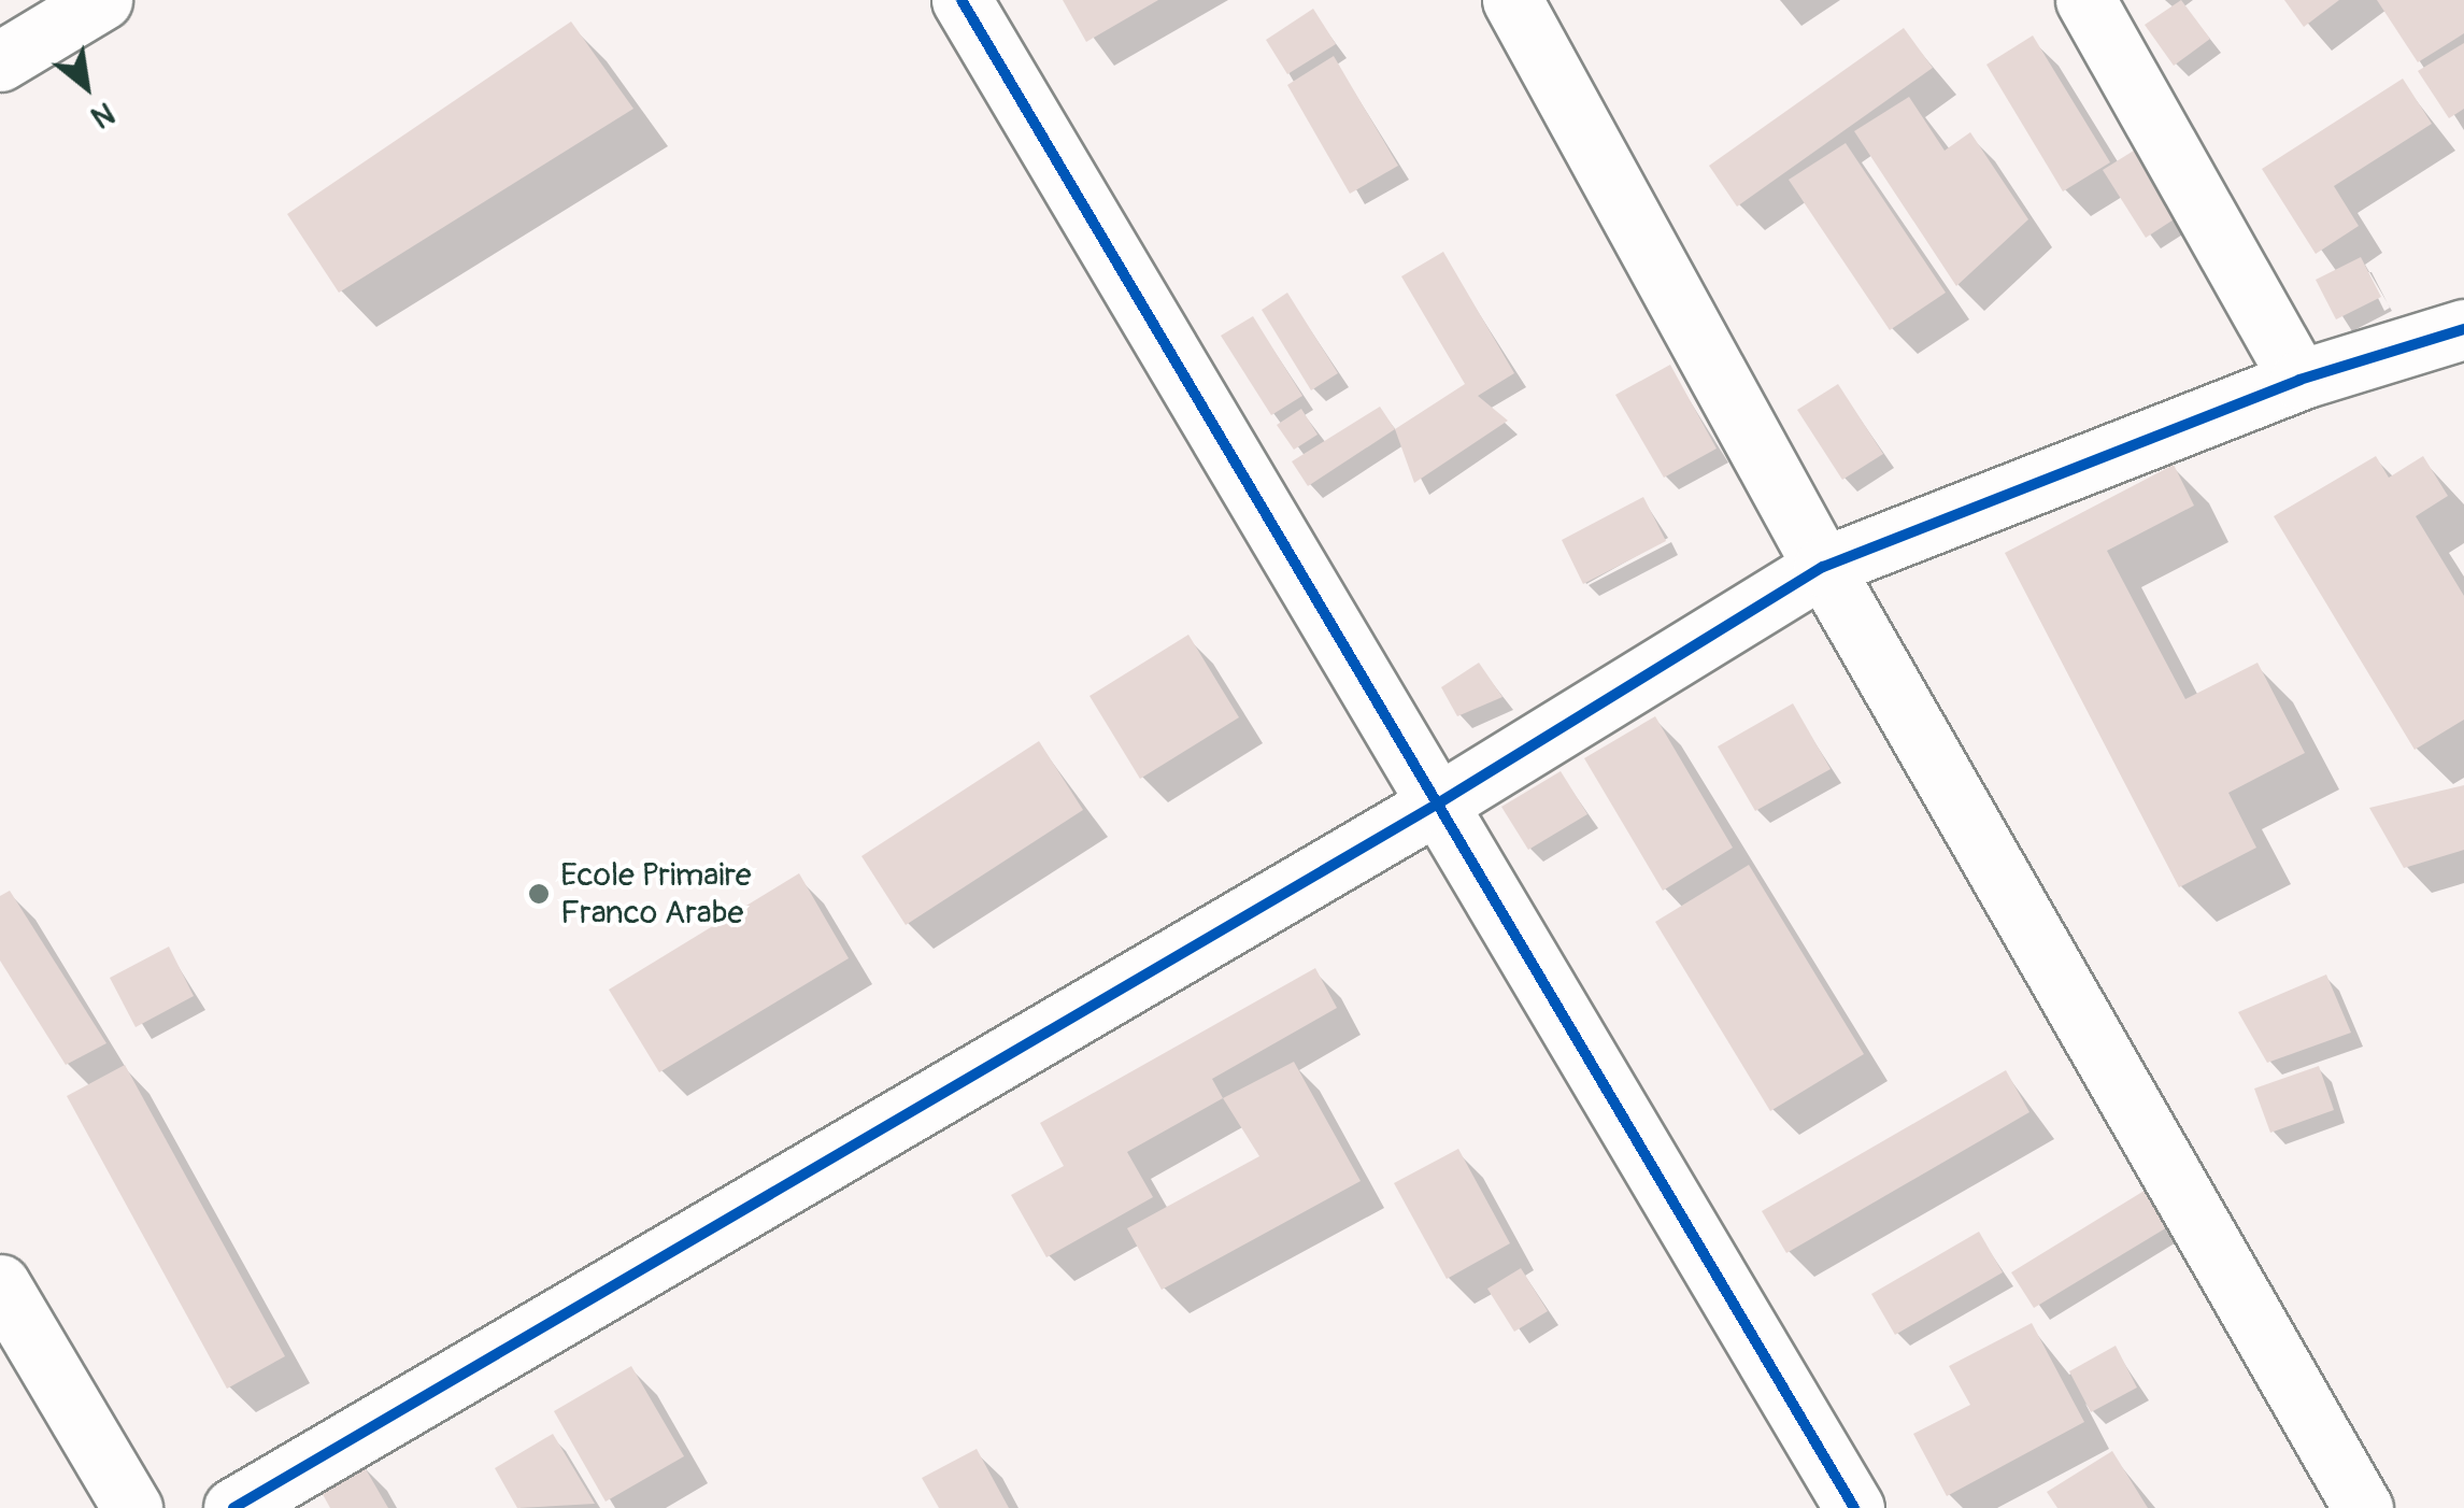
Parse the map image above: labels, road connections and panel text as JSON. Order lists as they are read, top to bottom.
{
  "places": ["Ecole Primaire Franco Arabe"],
  "north": "bottom right"
}
